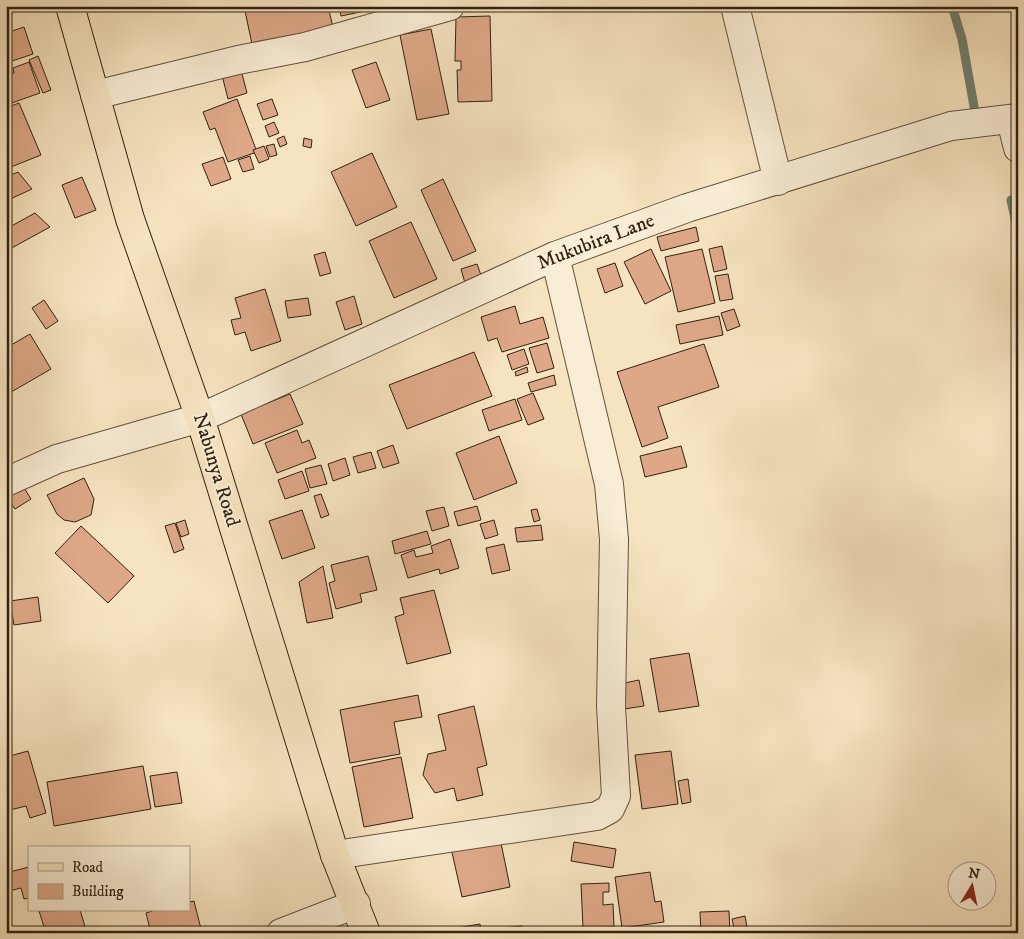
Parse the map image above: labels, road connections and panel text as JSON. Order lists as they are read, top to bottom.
{
  "streets": {
    "main road": ["Nabunya Road"],
    "street": ["Mukubira Lane"]
  },
  "crossings": [
    ["Mukubira Lane", "Nabunya Road"]
  ],
  "legend": ["Road", "Building"],
  "north": "top"
}
